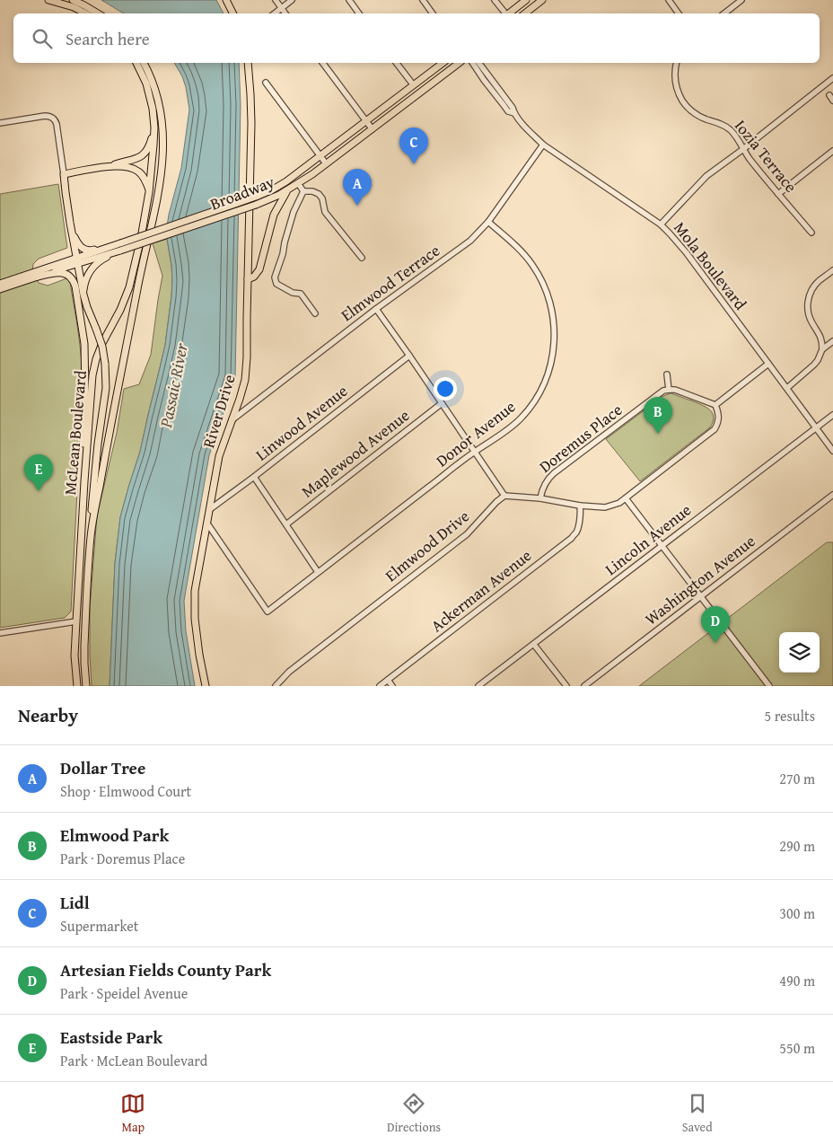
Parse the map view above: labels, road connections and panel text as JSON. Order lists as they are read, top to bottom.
{
  "streets": {
    "main road": ["Broadway", "River Drive", "McLean Boulevard"],
    "street": [
      "Iozia Terrace",
      "Mola Boulevard",
      "Elmwood Terrace",
      "Linwood Avenue",
      "Donor Avenue",
      "Doremus Place",
      "Maplewood Avenue",
      "Lincoln Avenue",
      "Elmwood Drive",
      "Washington Avenue",
      "Ackerman Avenue"
    ]
  },
  "crossings": [
    ["Mola Boulevard", "Elmwood Terrace"],
    ["Mola Boulevard", "Lincoln Avenue"],
    ["Elmwood Terrace", "River Drive"],
    ["Elmwood Terrace", "Donor Avenue"],
    ["River Drive", "Linwood Avenue"],
    ["River Drive", "Donor Avenue"]
  ],
  "water": ["Passaic River"],
  "page": {
    "search": "Search here",
    "pins": [
      "C",
      "A",
      "B",
      "E",
      "D"
    ],
    "heading": ["Nearby", "5 results"],
    "list": [
      {
        "mark": "A",
        "name": "Dollar Tree",
        "note": "Shop · Elmwood Court",
        "value": "270 m"
      },
      {
        "mark": "B",
        "name": "Elmwood Park",
        "note": "Park · Doremus Place",
        "value": "290 m"
      },
      {
        "mark": "C",
        "name": "Lidl",
        "note": "Supermarket",
        "value": "300 m"
      },
      {
        "mark": "D",
        "name": "Artesian Fields County Park",
        "note": "Park · Speidel Avenue",
        "value": "490 m"
      },
      {
        "mark": "E",
        "name": "Eastside Park",
        "note": "Park · McLean Boulevard",
        "value": "550 m"
      }
    ],
    "nav": ["Map", "Directions", "Saved"]
  }
}
